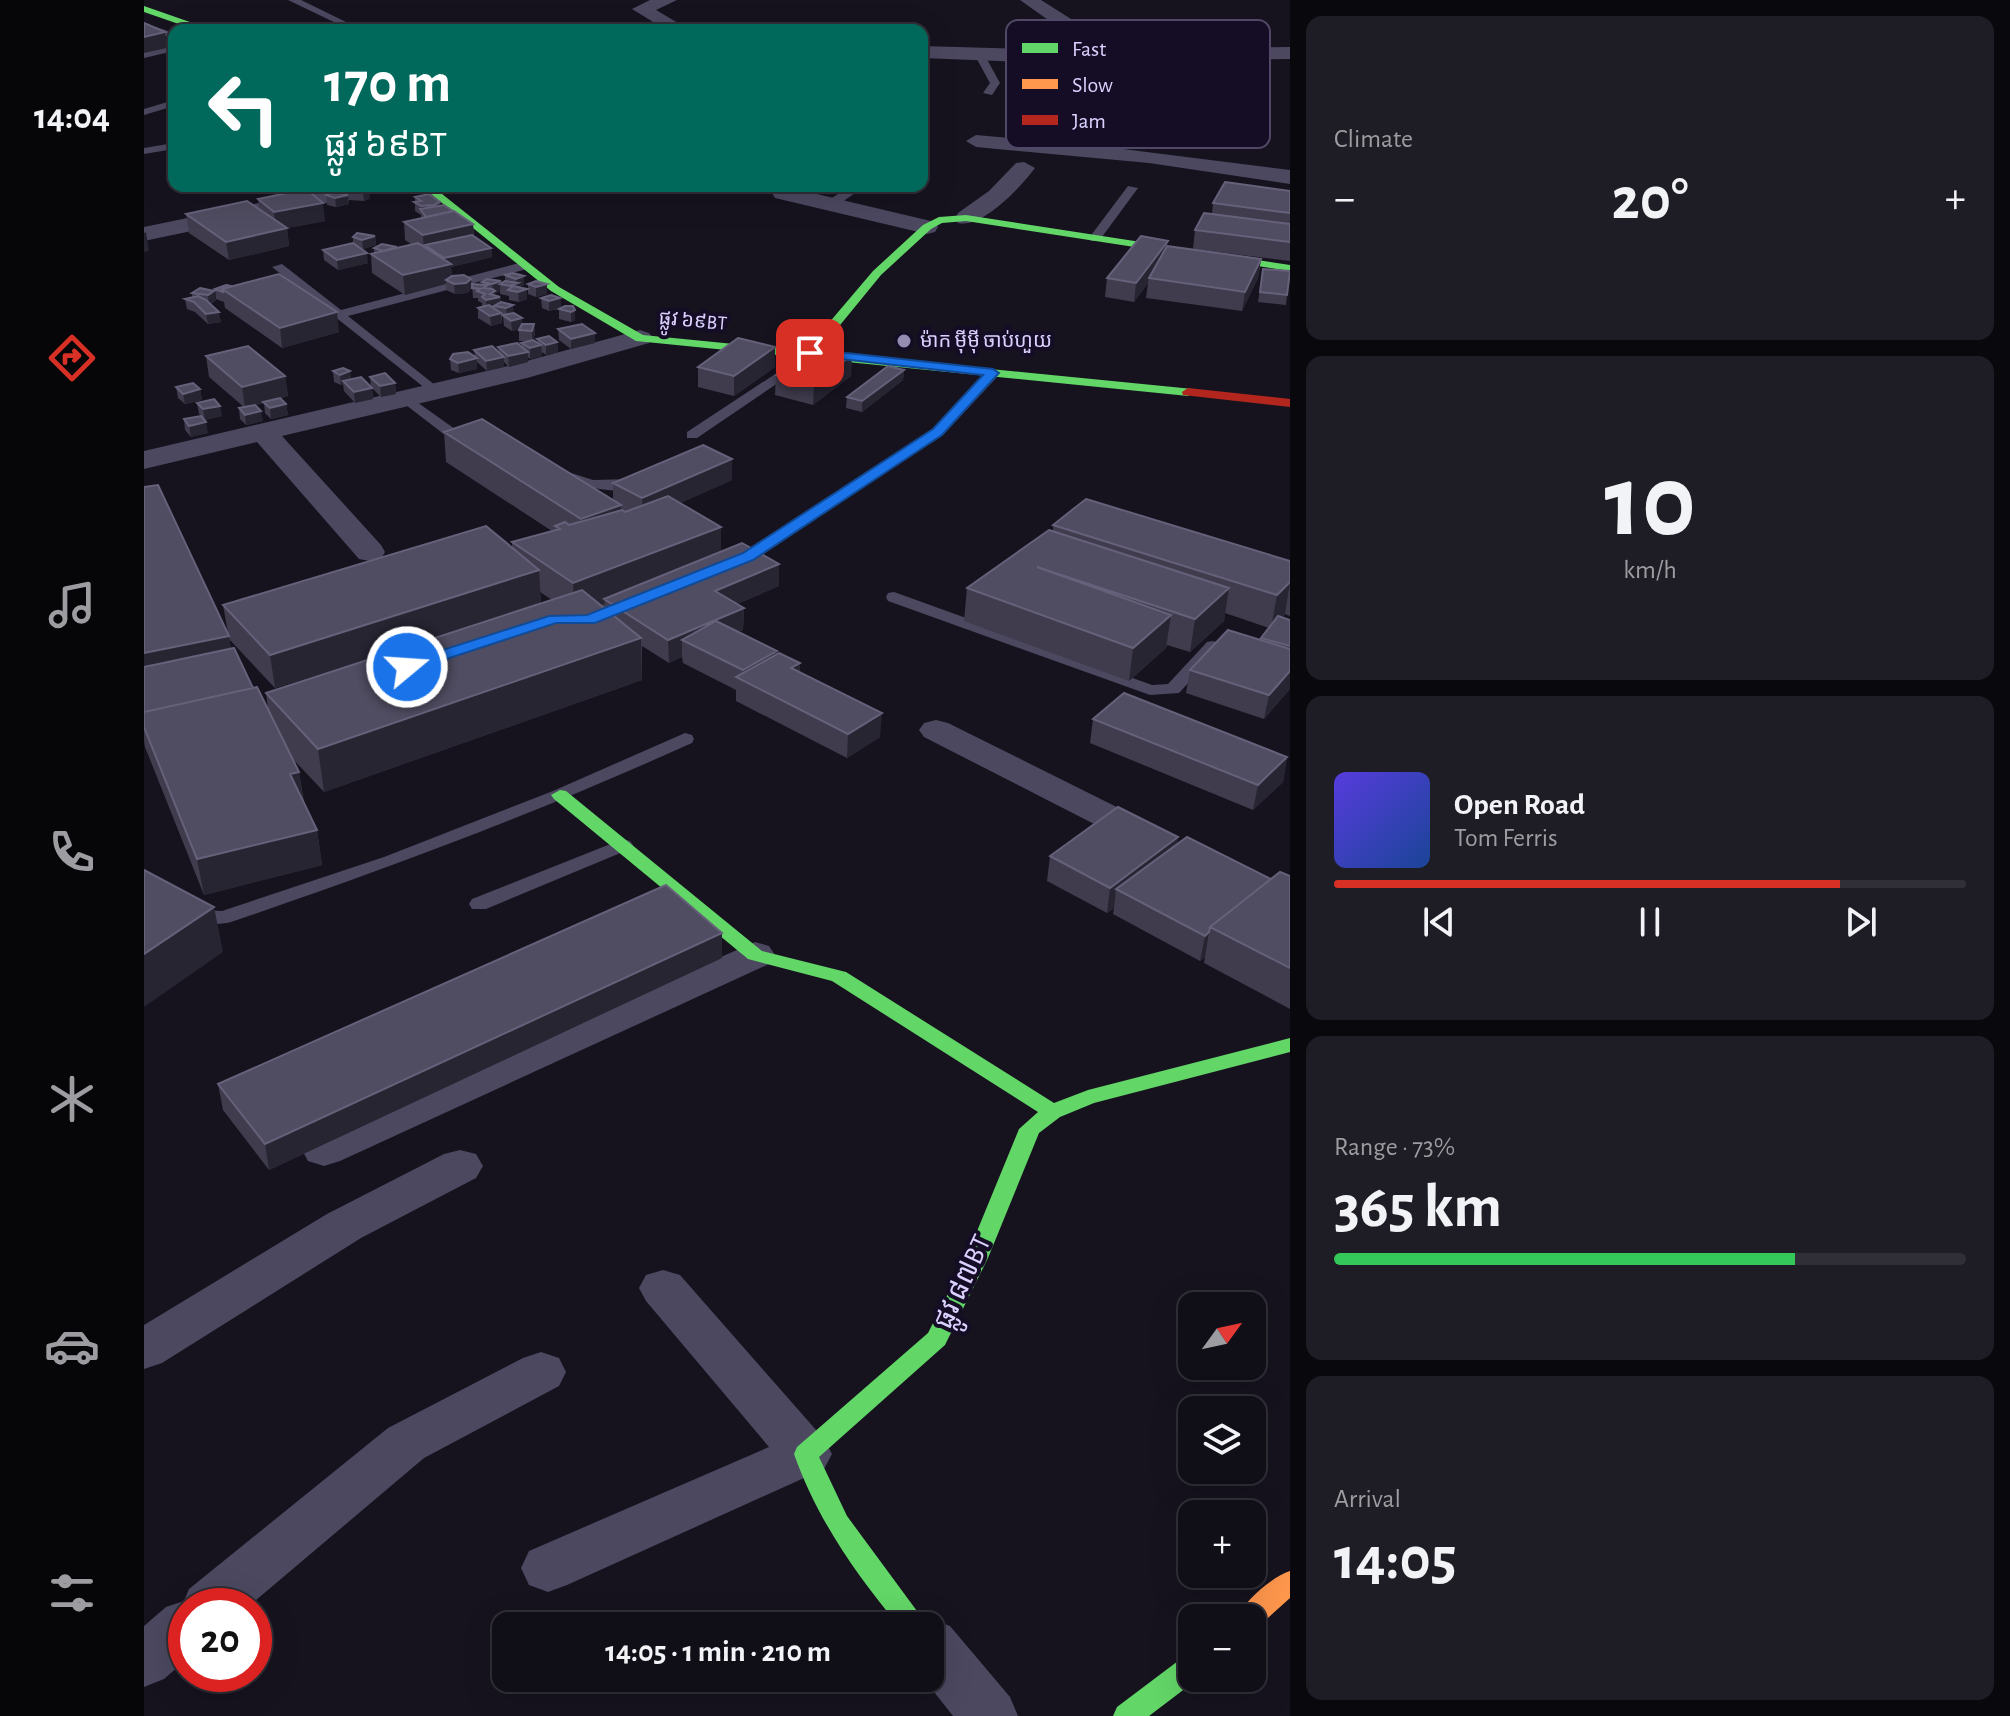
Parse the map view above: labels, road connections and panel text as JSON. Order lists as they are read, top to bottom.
{
  "streets": {
    "street": ["ផ្លូវ ៦៩BT", "ផ្លូវ ៨៧BT"]
  },
  "places": ["ម៉ាក ម៉ីម៉ី ចាប់ហួយ"],
  "legend": ["Fast", "Slow", "Jam"],
  "north": "top right",
  "page": {
    "tabs": "14:04",
    "tile": [
      "Climate",
      ["10", "km/h"],
      ["Range · 73%", "365 km"],
      ["Arrival", "14:05"]
    ],
    "turn": ["170 m", "ផ្លូវ ៦៩BT"],
    "heat": ["−", "20°", "+"],
    "song": ["Open Road", "Tom Ferris"],
    "map_buttons": ["+", "−"],
    "limit": "20",
    "trip": "14:05 · 1 min · 210 m"
  }
}
